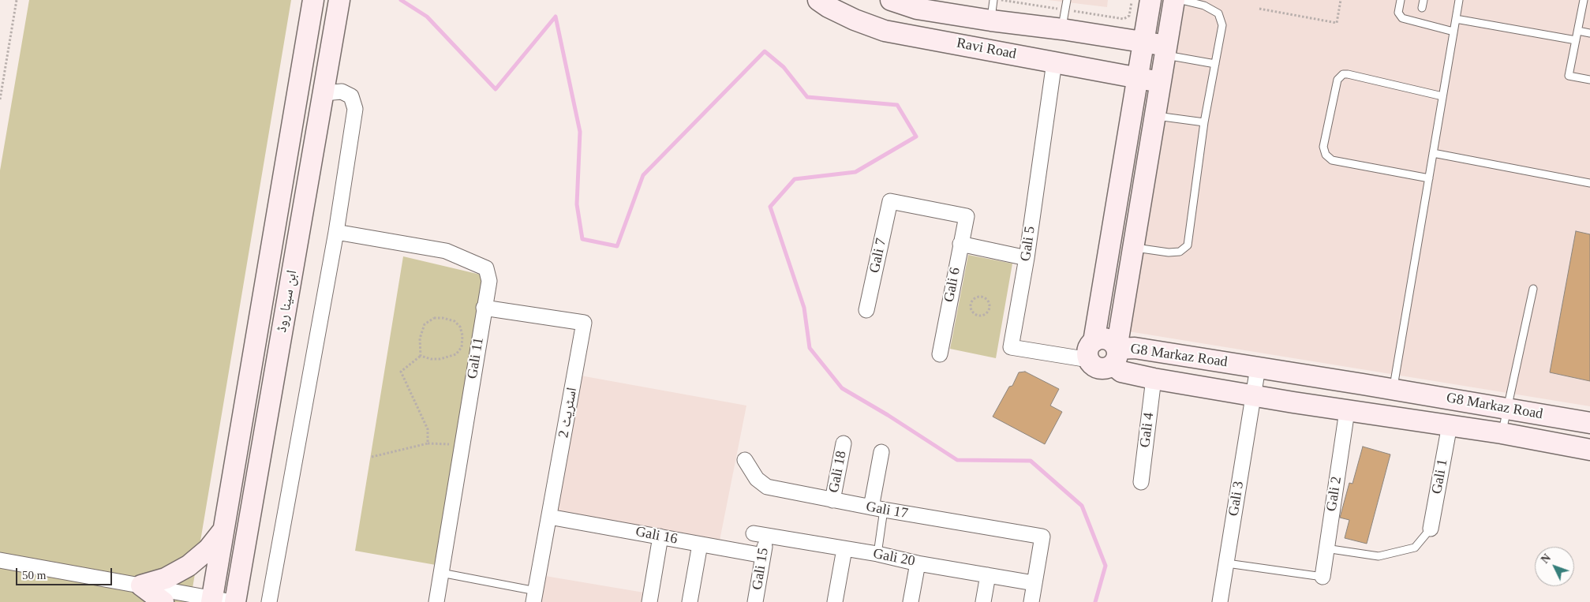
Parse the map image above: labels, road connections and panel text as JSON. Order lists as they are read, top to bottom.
{
  "streets": {
    "street": [
      "Ravi Road",
      "Gali 5",
      "Gali 7",
      "Gali 6",
      "ابن سینا روڈ",
      "G8 Markaz Road",
      "Gali 11",
      "اسٹریٹ 2",
      "Gali 4",
      "Gali 18",
      "Gali 1",
      "Gali 2",
      "Gali 3",
      "Gali 17",
      "Gali 16",
      "Gali 20",
      "Gali 15"
    ]
  },
  "crossings": [
    ["Ravi Road", "Gali 5"],
    ["Ravi Road", "G8 Markaz Road"],
    ["Gali 7", "Gali 6"],
    ["G8 Markaz Road", "Gali 4"],
    ["G8 Markaz Road", "Gali 1"],
    ["G8 Markaz Road", "Gali 2"],
    ["G8 Markaz Road", "Gali 3"],
    ["Gali 11", "اسٹریٹ 2"],
    ["اسٹریٹ 2", "Gali 16"],
    ["Gali 18", "Gali 17"],
    ["Gali 17", "Gali 20"],
    ["Gali 16", "Gali 15"],
    ["Gali 20", "Gali 15"]
  ],
  "scale_bar": "50 m",
  "north": "top left"
}
